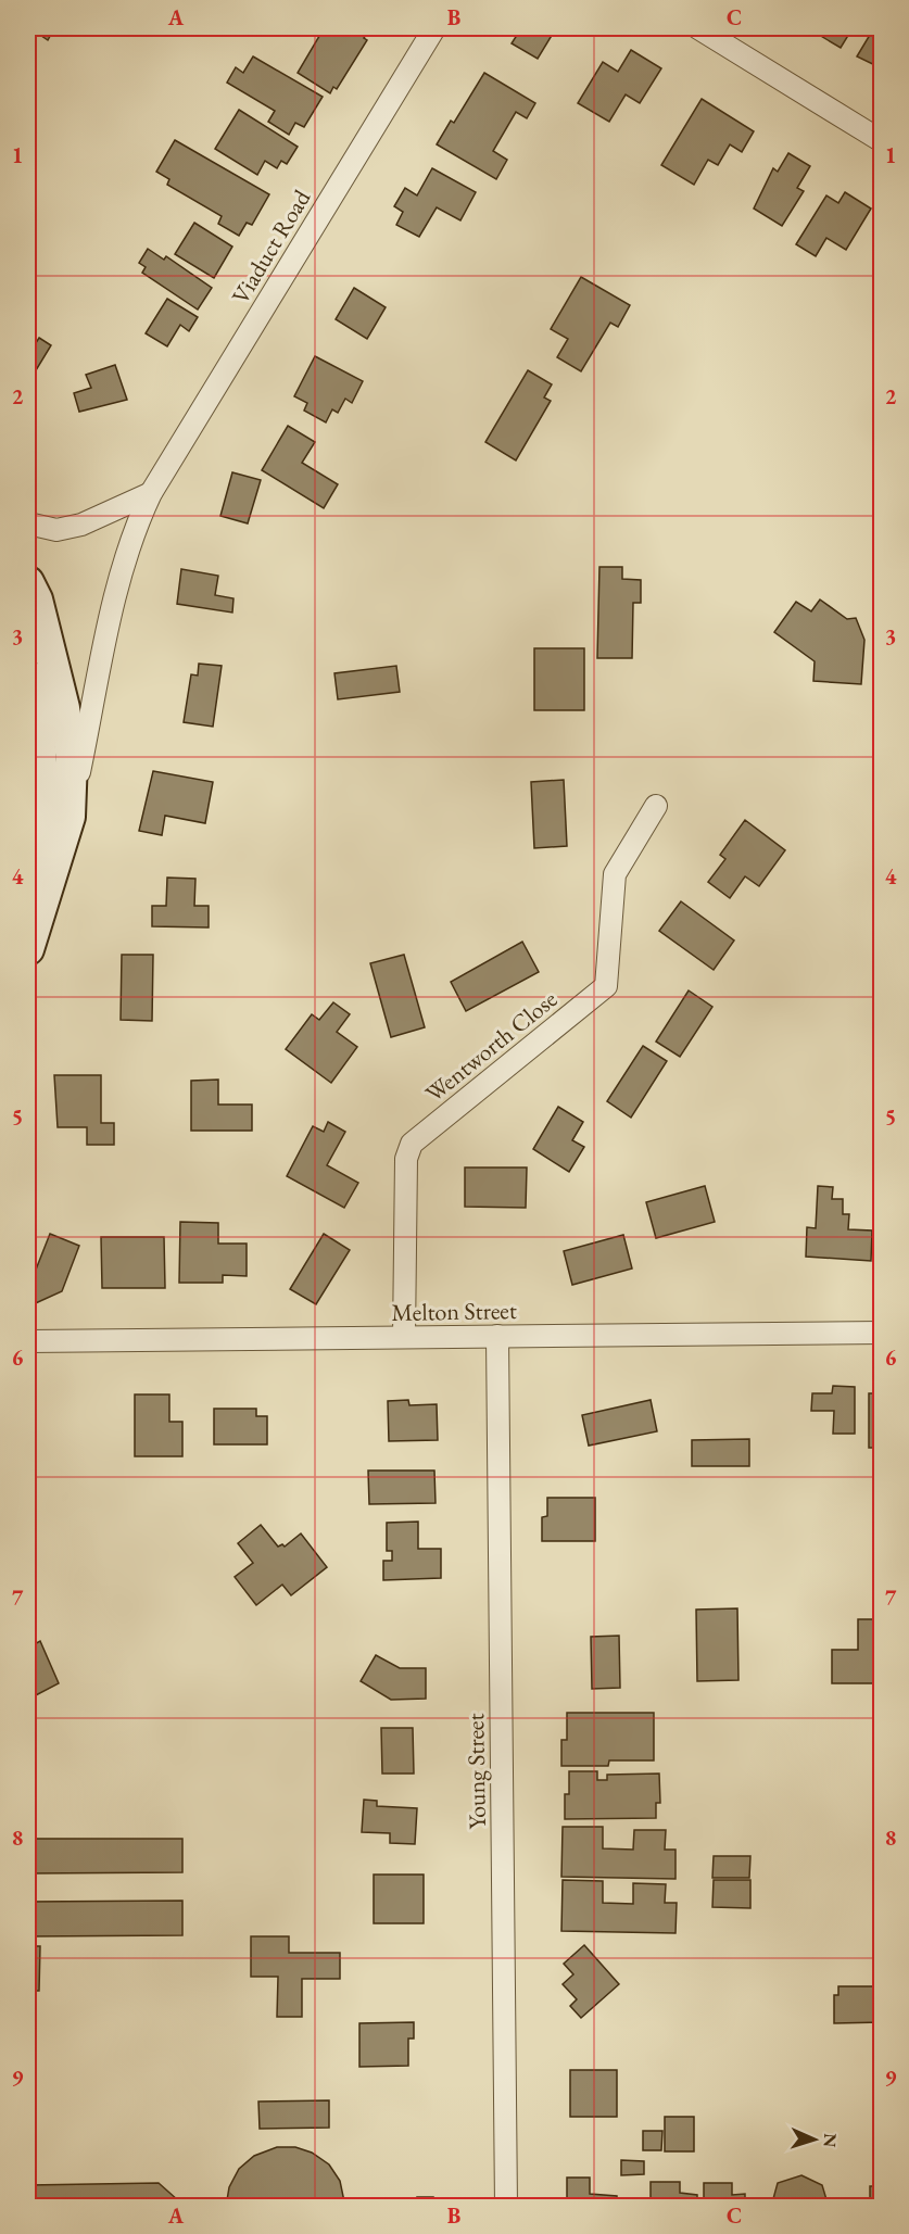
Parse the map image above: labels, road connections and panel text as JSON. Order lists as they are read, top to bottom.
{
  "streets": {
    "street": [
      "Viaduct Road",
      "Wentworth Close",
      "Melton Street",
      "Young Street"
    ]
  },
  "crossings": [
    ["Wentworth Close", "Melton Street"],
    ["Melton Street", "Young Street"]
  ],
  "north": "right",
  "grid": {
    "columns": ["A", "B", "C"],
    "rows": [
      "1",
      "2",
      "3",
      "4",
      "5",
      "6",
      "7",
      "8",
      "9"
    ]
  }
}
